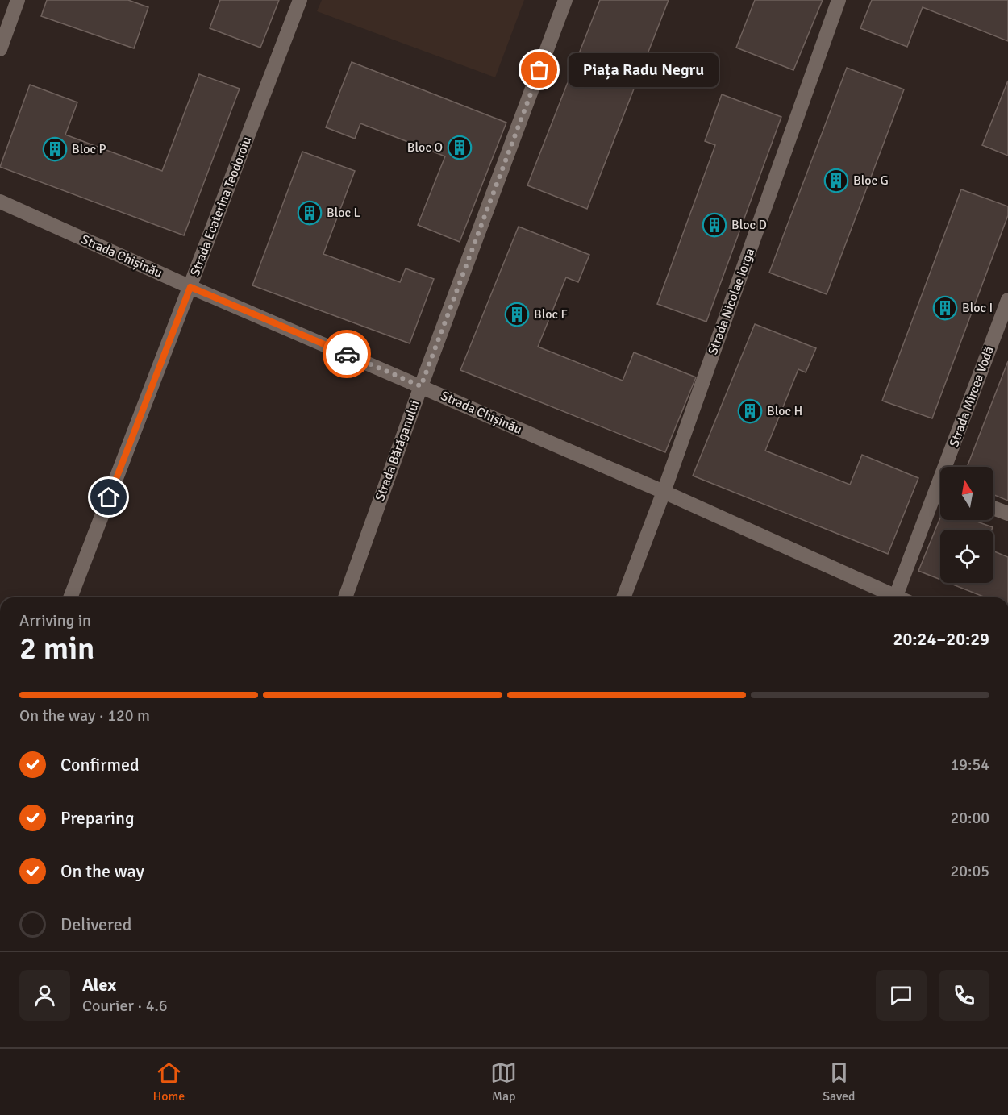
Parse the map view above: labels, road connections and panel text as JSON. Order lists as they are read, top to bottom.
{
  "streets": {
    "street": [
      "Strada Ecaterina Teodoroiu",
      "Strada Chișinău",
      "Strada Nicolae Iorga",
      "Strada Mircea Vodă",
      "Strada Bărăganului"
    ]
  },
  "crossings": [
    ["Strada Ecaterina Teodoroiu", "Strada Chișinău"],
    ["Strada Chișinău", "Strada Nicolae Iorga"],
    ["Strada Chișinău", "Strada Bărăganului"]
  ],
  "places": {
    "other": ["Piața Radu Negru"],
    "building": [
      "Bloc O",
      "Bloc P",
      "Bloc G",
      "Bloc L",
      "Bloc D",
      "Bloc I",
      "Bloc F",
      "Bloc H"
    ]
  },
  "north": "top",
  "page": {
    "bubble": "Piața Radu Negru",
    "heading": ["2 min", "Arriving in", "20:24–20:29"],
    "panel": ["Alex", "Courier · 4.6"],
    "bar": "On the way · 120 m",
    "list": [
      ["Confirmed", "19:54"],
      ["Preparing", "20:00"],
      ["On the way", "20:05"],
      "Delivered"
    ],
    "tabs": ["Home", "Map", "Saved"]
  }
}
